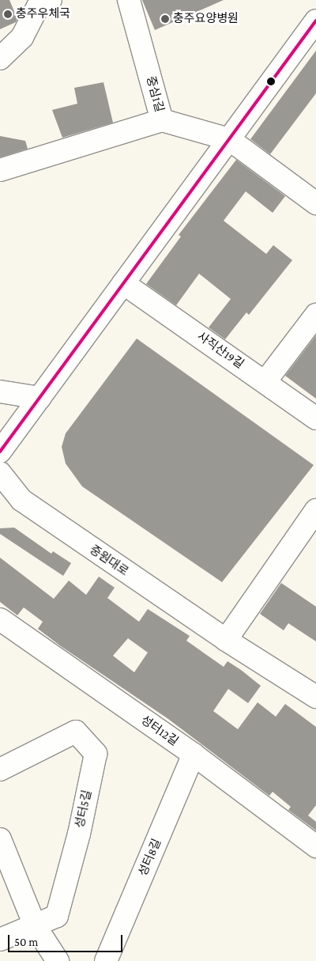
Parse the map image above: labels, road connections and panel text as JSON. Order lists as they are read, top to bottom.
{
  "streets": {
    "street": [
      "중심1길",
      "사직산19길",
      "중원대로",
      "성터12길",
      "성터5길",
      "성터8길"
    ]
  },
  "crossings": [
    ["성터12길", "성터8길"]
  ],
  "places": ["충주우체국", "충주요양병원"],
  "scale_bar": "50 m"
}
